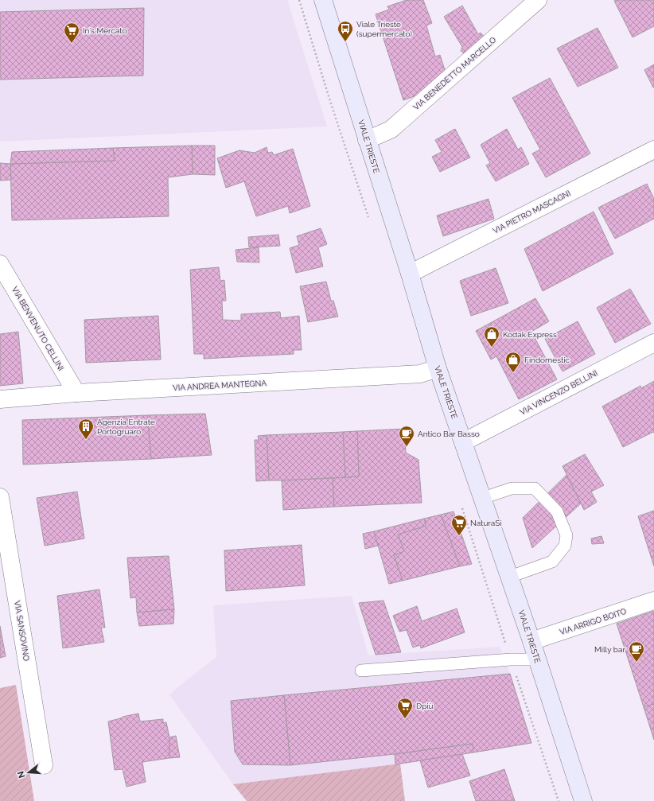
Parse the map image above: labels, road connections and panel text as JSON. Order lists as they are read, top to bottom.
{
  "streets": {
    "main road": ["VIALE TRIESTE"],
    "street": [
      "VIA BENEDETTO MARCELLO",
      "VIA PIETRO MASCAGNI",
      "VIA BENVENUTO CELLINI",
      "VIA ANDREA MANTEGNA",
      "VIA VINCENZO BELLINI",
      "VIA ARRIGO BOITO",
      "VIA SANSOVINO"
    ]
  },
  "crossings": [
    ["VIA BENEDETTO MARCELLO", "VIALE TRIESTE"],
    ["VIALE TRIESTE", "VIA PIETRO MASCAGNI"],
    ["VIALE TRIESTE", "VIA ANDREA MANTEGNA"],
    ["VIALE TRIESTE", "VIA VINCENZO BELLINI"],
    ["VIALE TRIESTE", "VIA ARRIGO BOITO"],
    ["VIA BENVENUTO CELLINI", "VIA ANDREA MANTEGNA"]
  ],
  "places": {
    "bus stop": ["Viale Trieste (supermercato)"],
    "supermarket": ["In's Mercato", "NaturaSì", "Dpiù"],
    "shop": ["Kodak Express", "Findomestic"],
    "building": ["Agenzia Entrate Portogruaro"],
    "cafe": ["Antico Bar Basso", "Milly bar"]
  },
  "north": "left"
}
